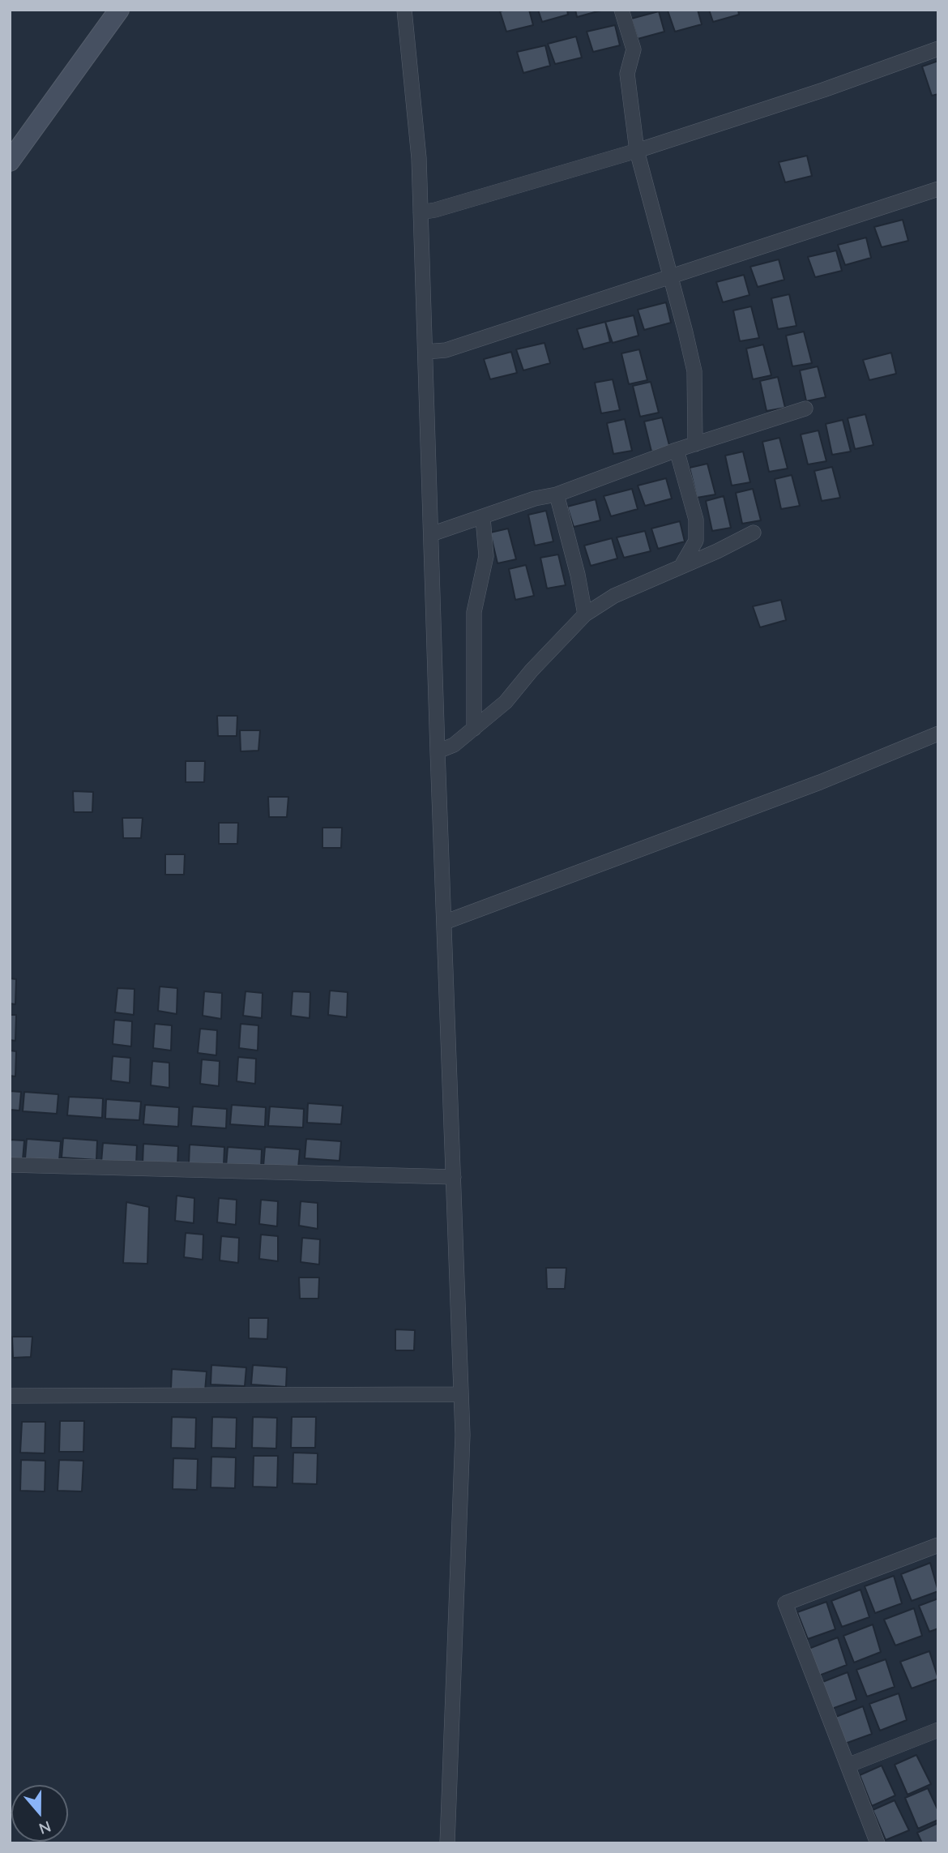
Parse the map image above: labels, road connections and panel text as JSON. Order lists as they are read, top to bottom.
{
  "north": "bottom"
}
